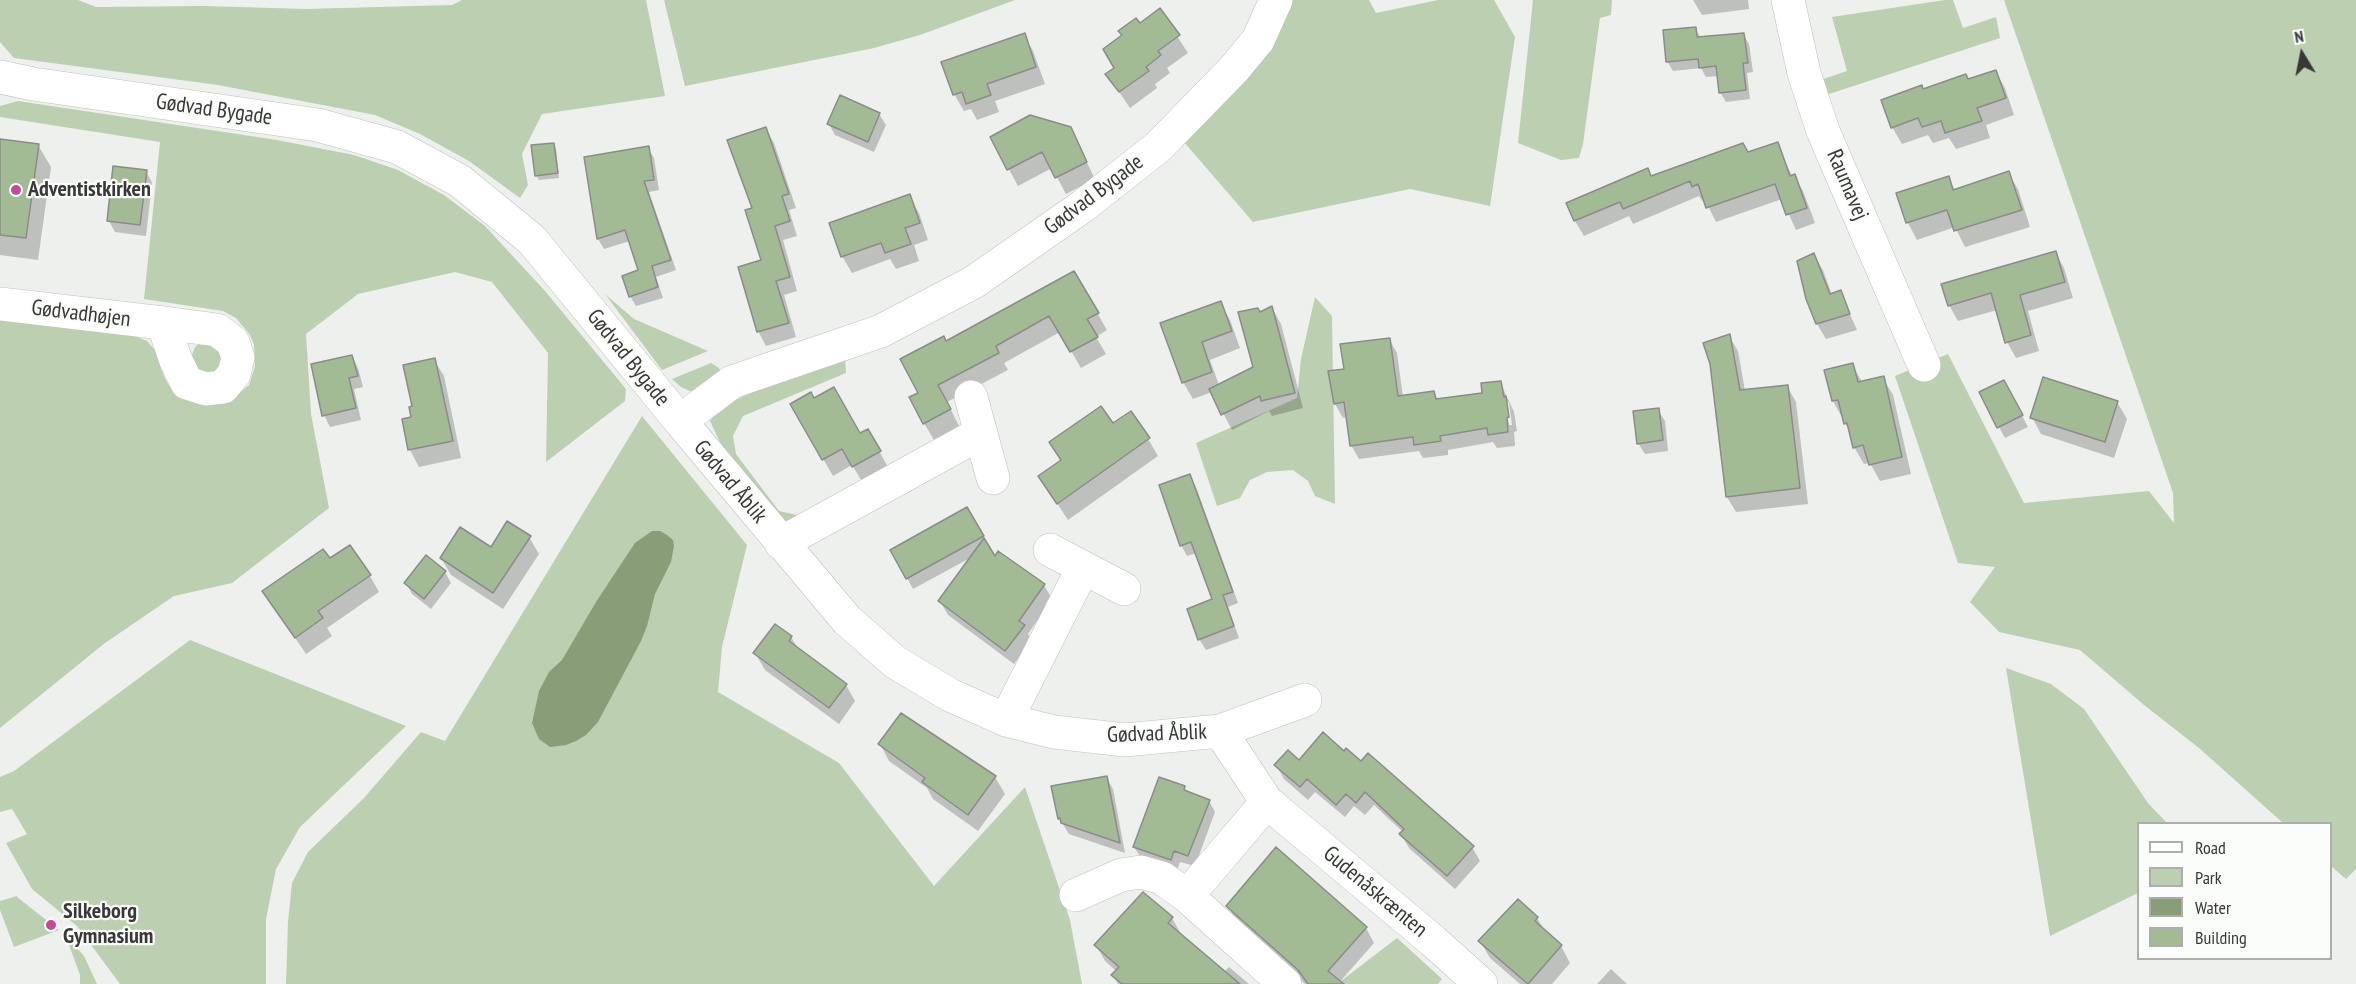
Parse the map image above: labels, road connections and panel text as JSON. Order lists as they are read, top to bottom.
{
  "streets": {
    "street": [
      "Gødvad Bygade",
      "Raumavej",
      "Gødvadhøjen",
      "Gødvad Åblik",
      "Gudenåskrænten"
    ]
  },
  "crossings": [
    ["Gødvad Bygade", "Gødvad Åblik"],
    ["Gødvad Åblik", "Gudenåskrænten"]
  ],
  "places": ["Adventistkirken", "Silkeborg Gymnasium"],
  "legend": [
    "Road",
    "Park",
    "Water",
    "Building"
  ],
  "north": "top"
}
